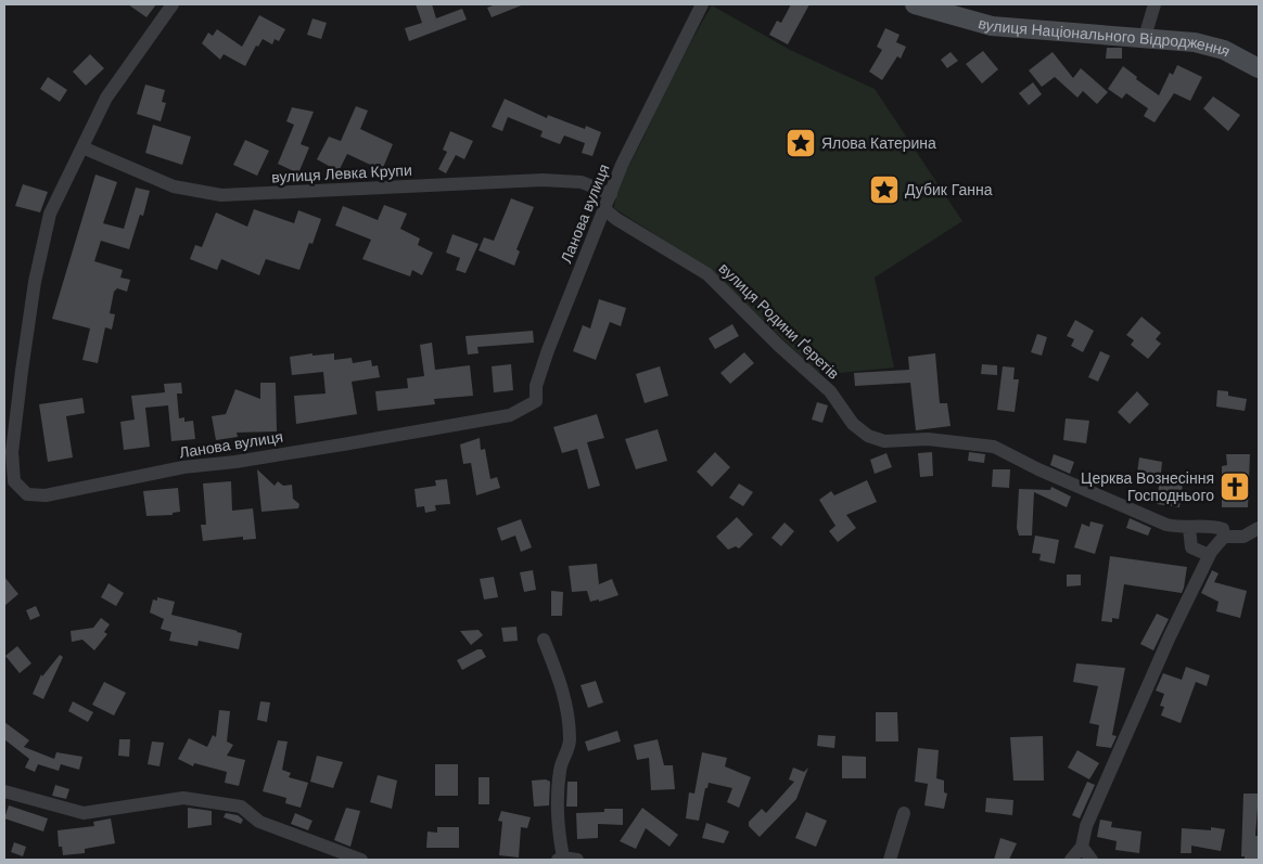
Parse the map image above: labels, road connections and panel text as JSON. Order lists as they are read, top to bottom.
{
  "streets": {
    "street": [
      "вулиця Національного Відродження",
      "вулиця Левка Крупи",
      "Ланова вулиця",
      "вулиця Родини Ґеретів"
    ]
  },
  "crossings": [
    ["вулиця Левка Крупи", "Ланова вулиця"],
    ["Ланова вулиця", "вулиця Родини Ґеретів"]
  ],
  "places": {
    "place": ["Ялова Катерина", "Дубик Ганна"],
    "church": ["Церква Вознесіння Господнього"]
  }
}
